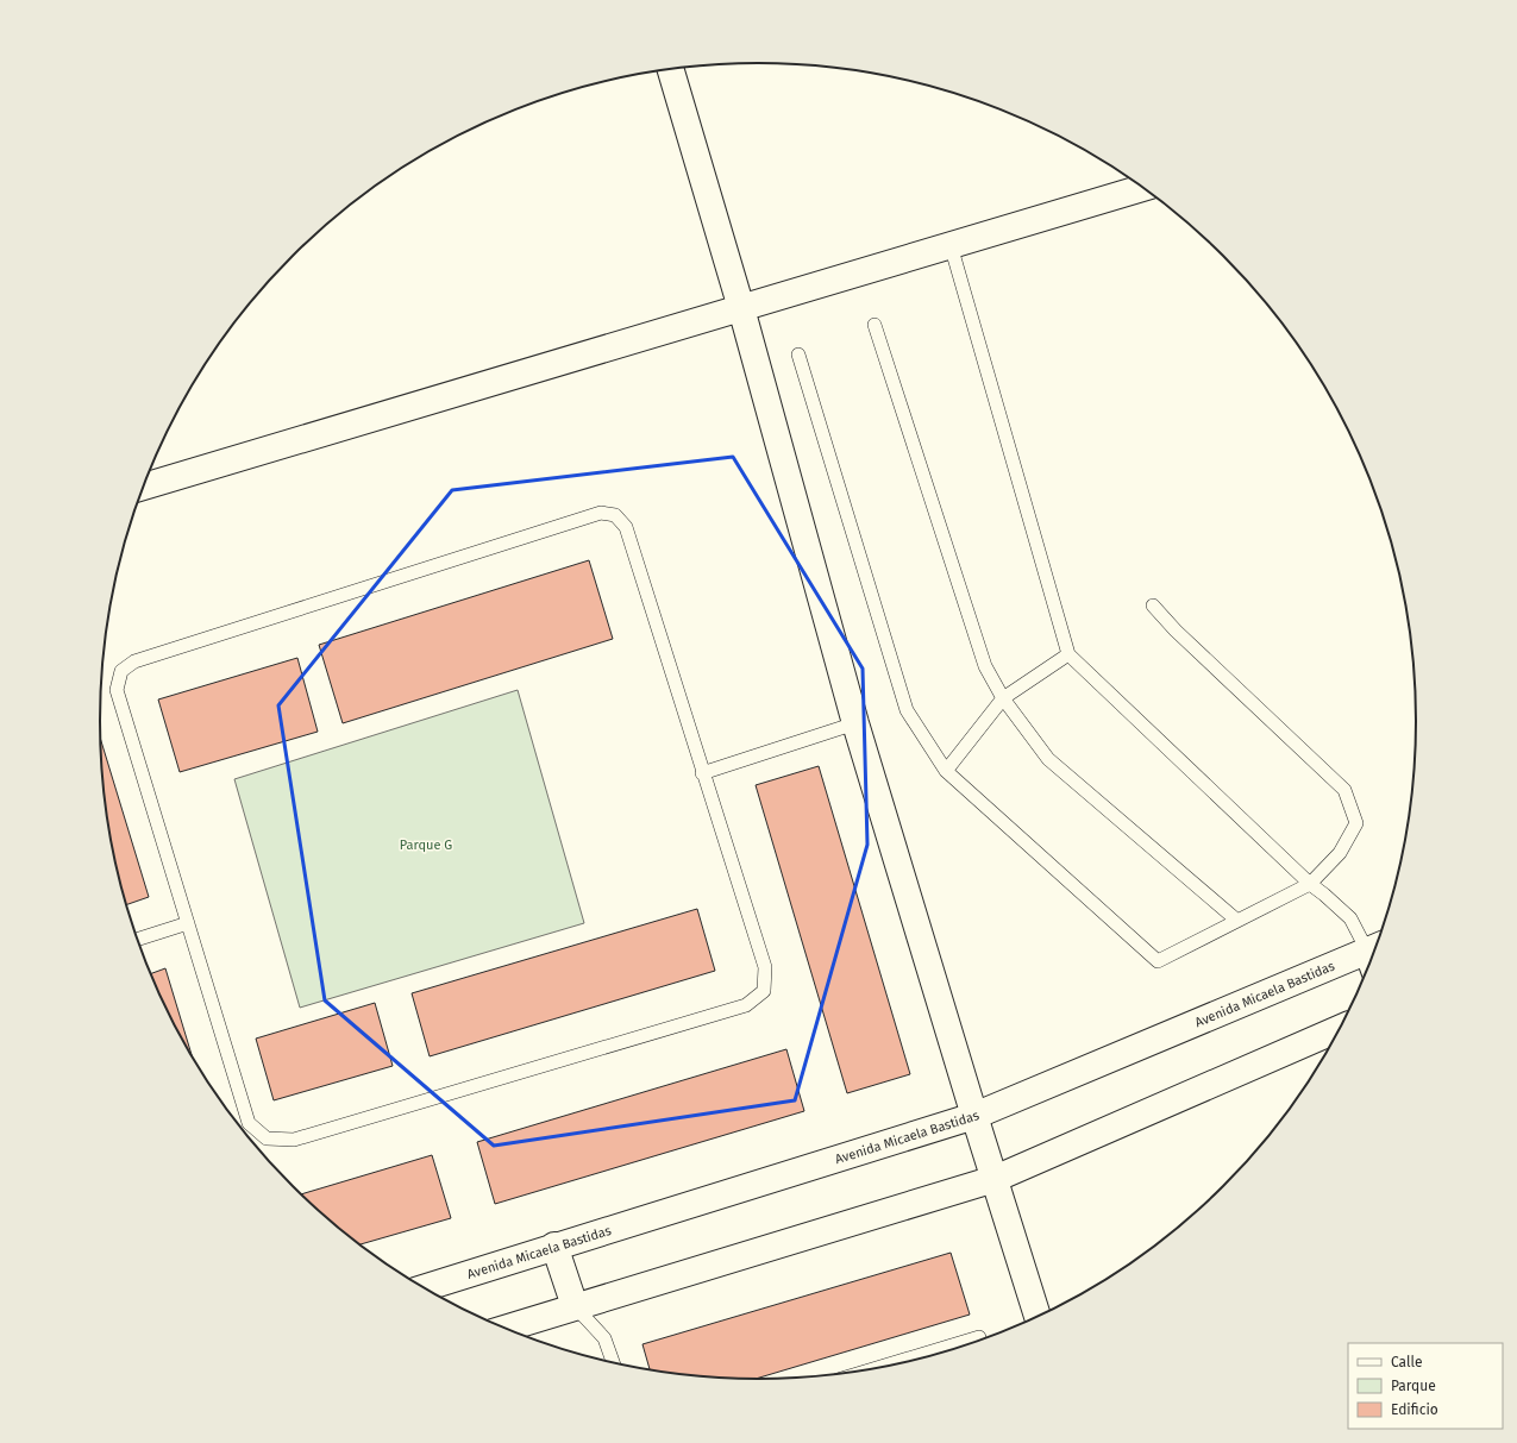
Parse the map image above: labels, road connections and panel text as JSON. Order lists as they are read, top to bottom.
{
  "streets": {
    "street": ["Avenida Micaela Bastidas"]
  },
  "parks": ["Parque G"],
  "legend": ["Calle", "Parque", "Edificio"]
}
